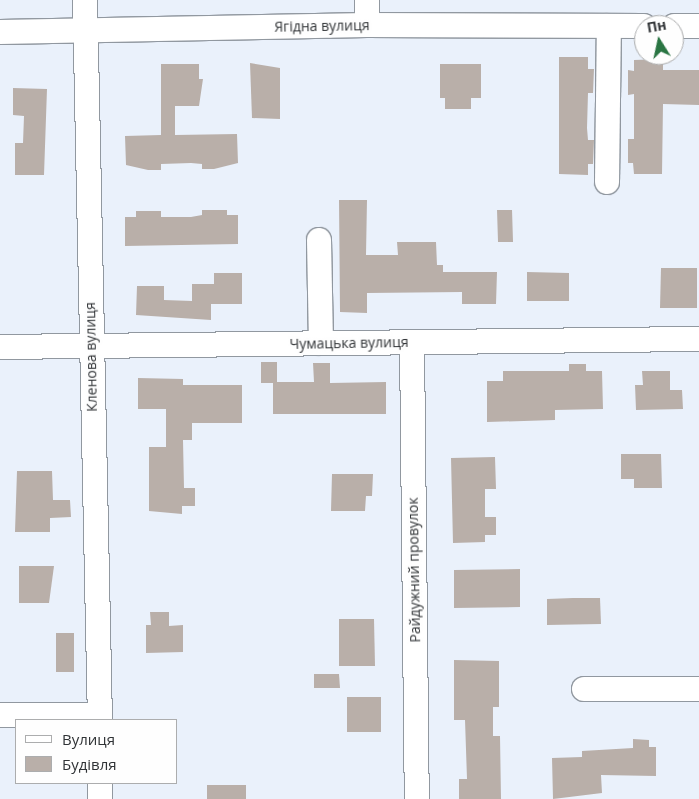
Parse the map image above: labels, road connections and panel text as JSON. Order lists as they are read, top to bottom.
{
  "streets": {
    "street": [
      "Ягідна вулиця",
      "Чумацька вулиця",
      "Кленова вулиця",
      "Райдужний провулок"
    ]
  },
  "crossings": [
    ["Ягідна вулиця", "Кленова вулиця"],
    ["Чумацька вулиця", "Кленова вулиця"],
    ["Чумацька вулиця", "Райдужний провулок"]
  ],
  "legend": ["Вулиця", "Будівля"],
  "north": "top"
}
